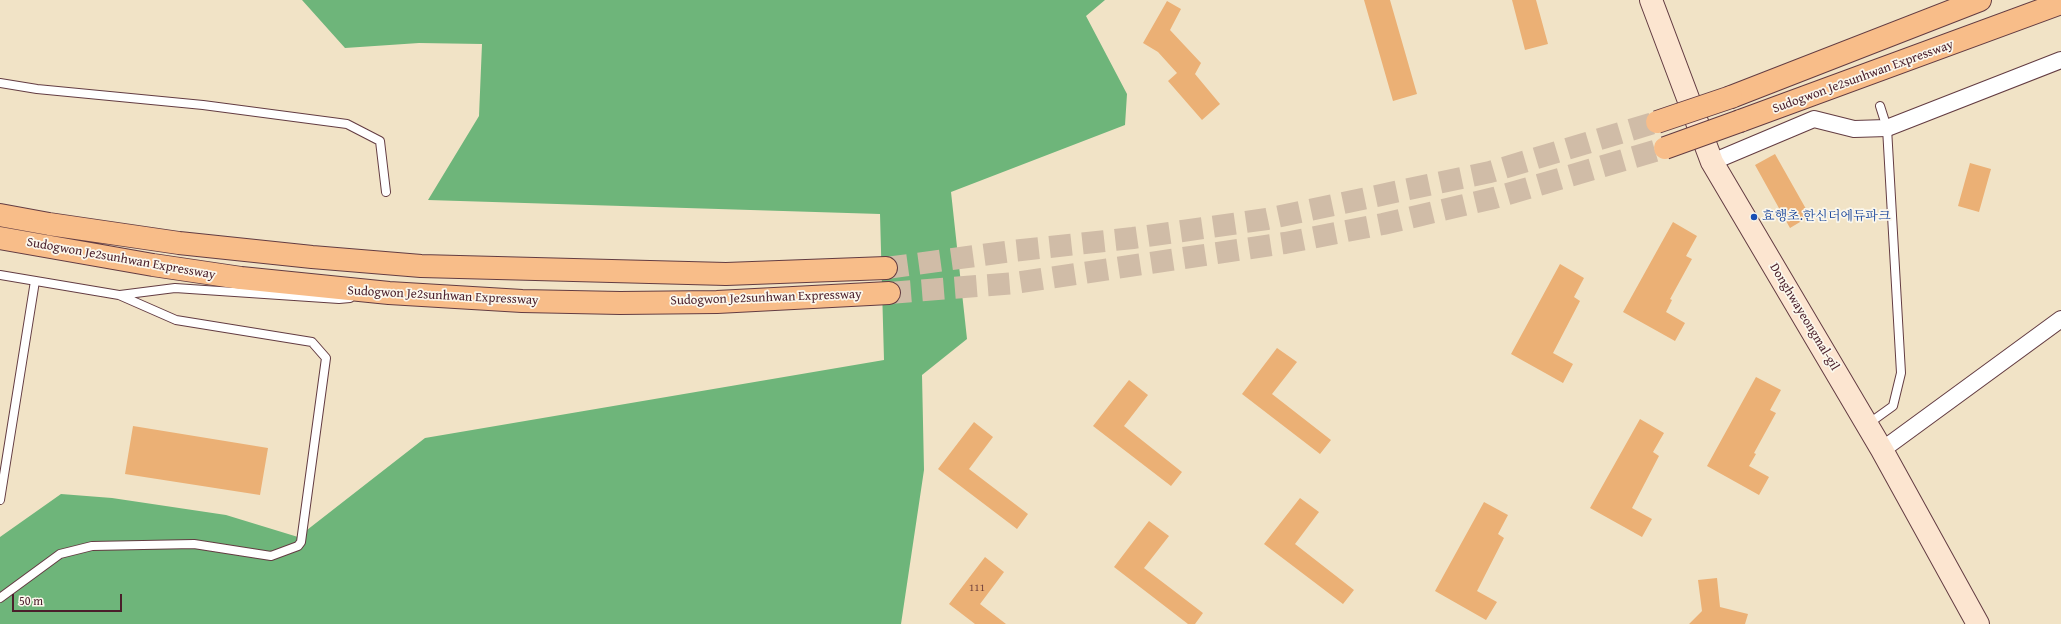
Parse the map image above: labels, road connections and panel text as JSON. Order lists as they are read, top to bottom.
{
  "streets": {
    "highway": ["Sudogwon Je2sunhwan Expressway"],
    "street": ["Donghwayeongmal-gil"]
  },
  "places": ["효행초.한신더에듀파크"],
  "house_numbers": ["111"],
  "scale_bar": "50 m"
}
